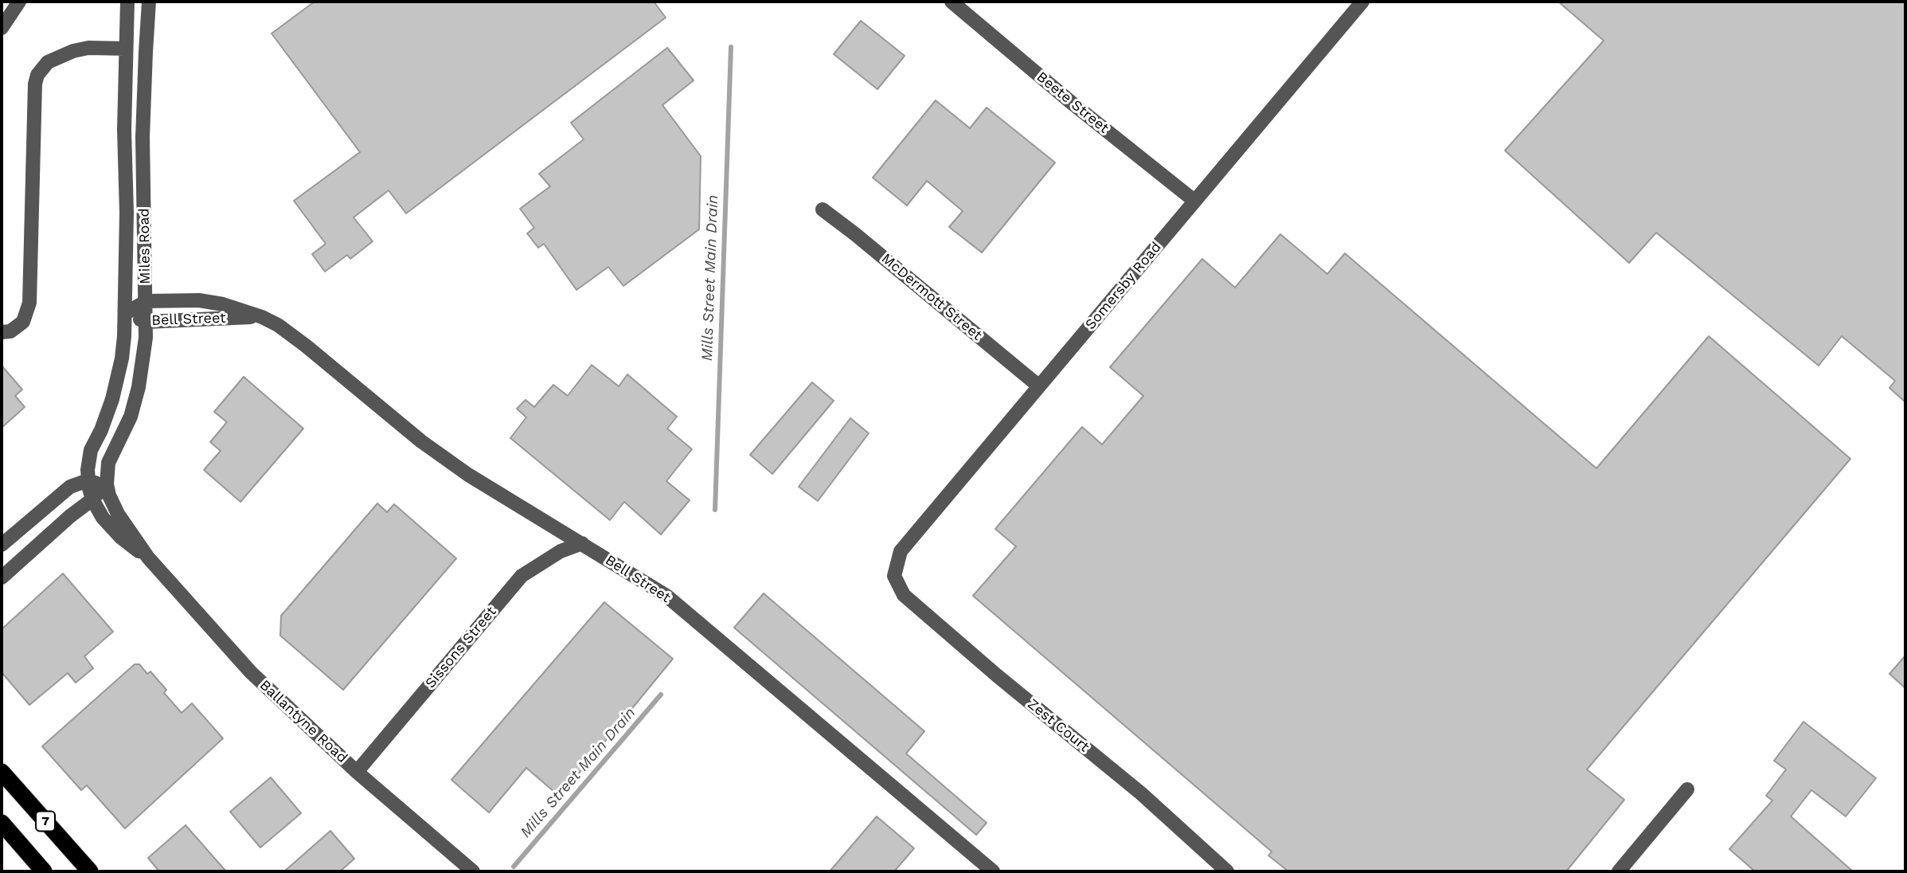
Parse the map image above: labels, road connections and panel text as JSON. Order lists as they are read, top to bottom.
{
  "streets": {
    "highway": ["7"],
    "street": [
      "Beete Street",
      "Miles Road",
      "Somersby Road",
      "McDermott Street",
      "Bell Street",
      "Sissons Street",
      "Ballantyne Road",
      "Zest Court"
    ]
  },
  "crossings": [
    ["Beete Street", "Somersby Road"],
    ["Miles Road", "Bell Street"],
    ["Miles Road", "Ballantyne Road"],
    ["Somersby Road", "McDermott Street"],
    ["Somersby Road", "Zest Court"],
    ["Bell Street", "Sissons Street"],
    ["Sissons Street", "Ballantyne Road"]
  ],
  "water": ["Mills Street Main Drain"]
}
